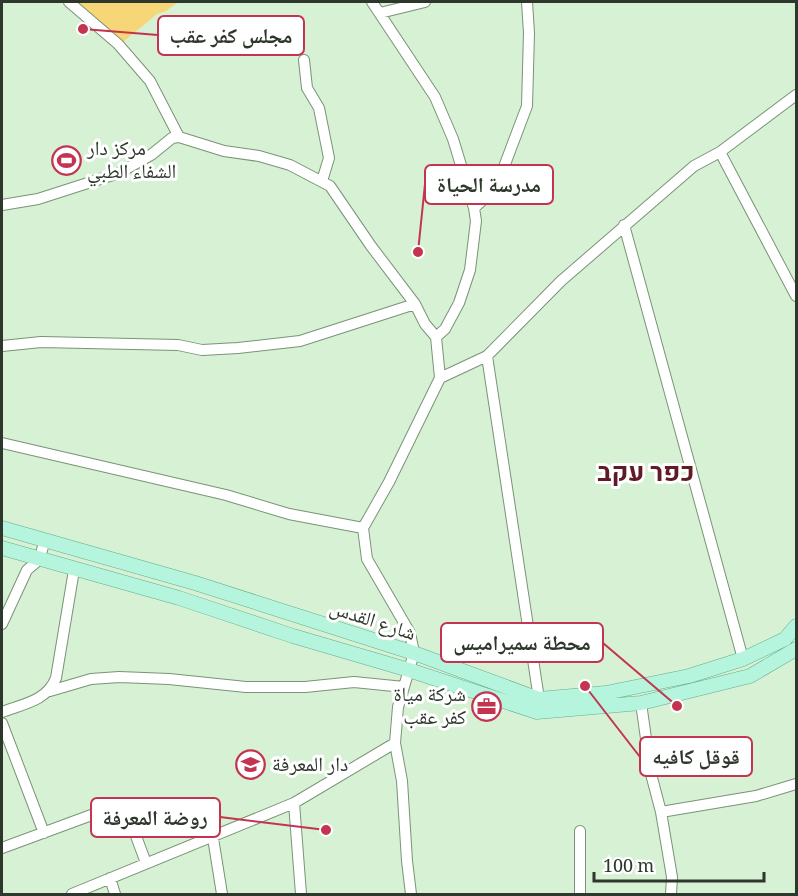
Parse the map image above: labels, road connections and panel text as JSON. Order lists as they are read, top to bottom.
{
  "streets": {
    "main road": ["شارع القدس"]
  },
  "districts": ["כפר עקב"],
  "places": {
    "other": [
      "مجلس كفر عقب",
      "مدرسة الحياة",
      "قوقل كافيه",
      "محطة سميراميس",
      "روضة المعرفة"
    ],
    "sports": ["مركز دار الشفاء الطبي"],
    "office": ["شركة مياة كفر عقب"],
    "school or university": ["دار المعرفة"]
  },
  "scale_bar": "100 m"
}
